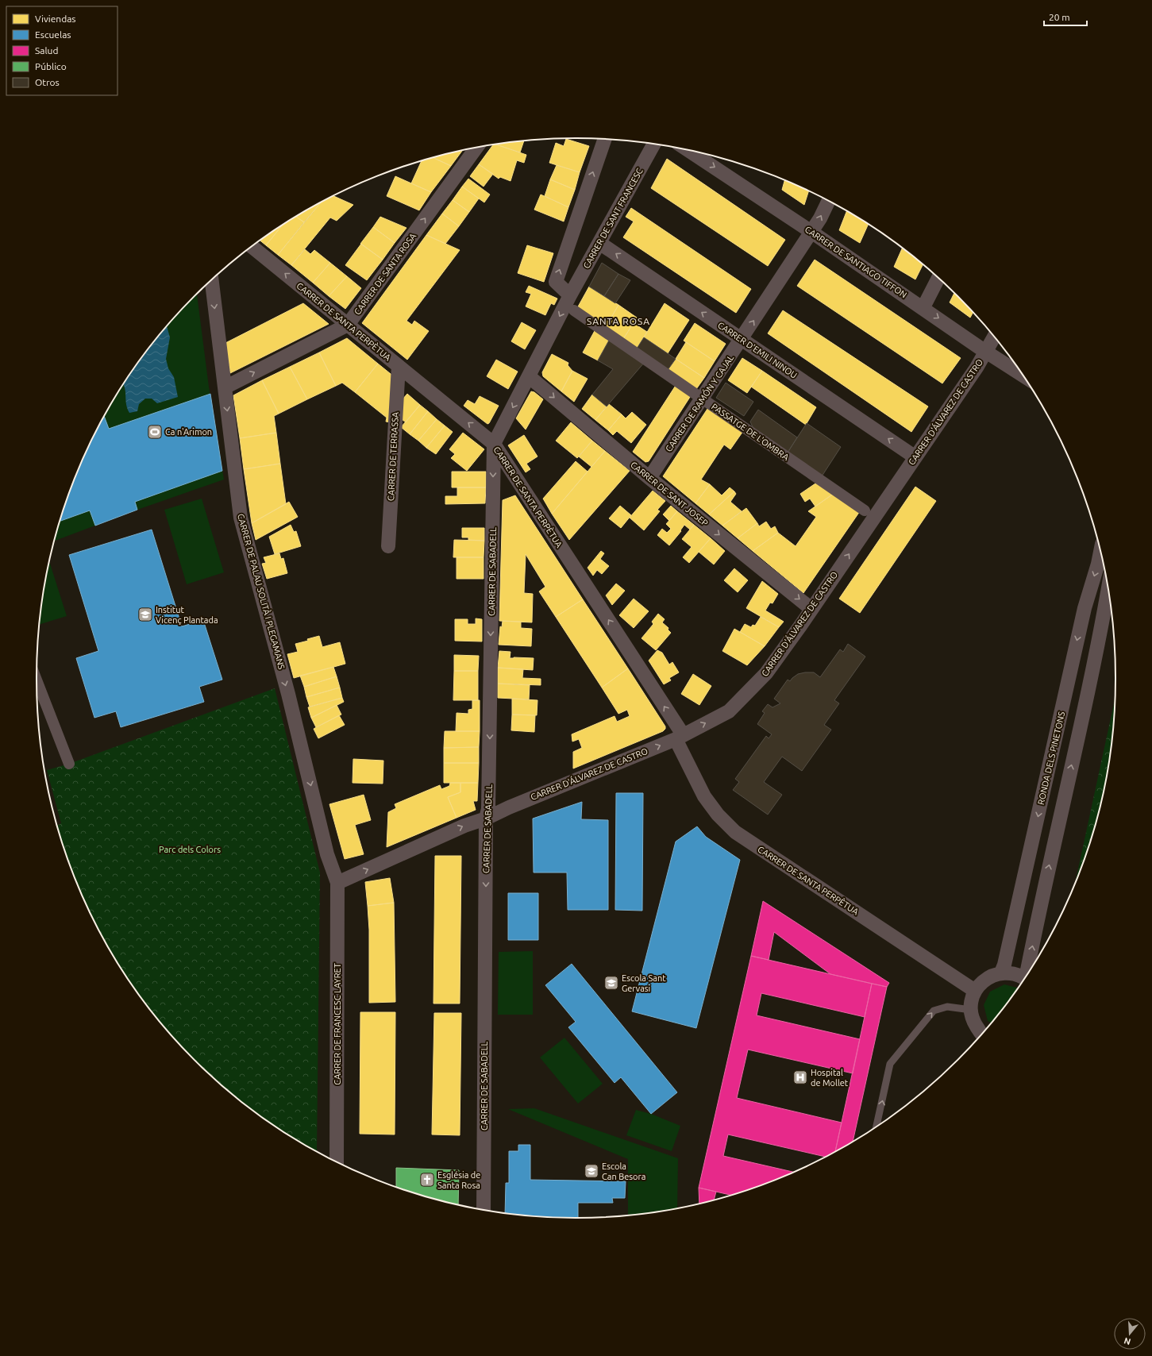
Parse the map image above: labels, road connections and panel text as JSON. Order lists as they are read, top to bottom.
{
  "streets": {
    "street": [
      "CARRER DE SANT FRANCESC",
      "CARRER DE SANTIAGO TIFFON",
      "CARRER DE SANTA ROSA",
      "CARRER DE SANTA PERPÈTUA",
      "CARRER D'EMILI NINOU",
      "CARRER DE RAMÓN Y CAJAL",
      "CARRER D'ÁLVAREZ DE CASTRO",
      "PASSATGE DE L'OMBRA",
      "CARRER DE TERRASSA",
      "CARRER DE SANT JOSEP",
      "CARRER DE SABADELL",
      "CARRER DE PALAU SOLITÀ I PLEGAMANS",
      "RONDA DELS PINETONS",
      "CARRER DE FRANCESC LAYRET"
    ]
  },
  "crossings": [
    ["CARRER DE SANT FRANCESC", "CARRER DE SANTA PERPÈTUA"],
    ["CARRER DE SANT FRANCESC", "CARRER D'EMILI NINOU"],
    ["CARRER DE SANT FRANCESC", "CARRER DE SANT JOSEP"],
    ["CARRER DE SANT FRANCESC", "CARRER DE SABADELL"],
    ["CARRER DE SANTIAGO TIFFON", "CARRER DE RAMÓN Y CAJAL"],
    ["CARRER DE SANTIAGO TIFFON", "CARRER D'ÁLVAREZ DE CASTRO"],
    ["CARRER DE SANTA ROSA", "CARRER DE SANTA PERPÈTUA"],
    ["CARRER DE SANTA ROSA", "CARRER DE PALAU SOLITÀ I PLEGAMANS"],
    ["CARRER DE SANTA PERPÈTUA", "CARRER D'ÁLVAREZ DE CASTRO"],
    ["CARRER DE SANTA PERPÈTUA", "CARRER DE TERRASSA"],
    ["CARRER DE SANTA PERPÈTUA", "CARRER DE SABADELL"],
    ["CARRER D'EMILI NINOU", "CARRER DE RAMÓN Y CAJAL"],
    ["CARRER D'EMILI NINOU", "CARRER D'ÁLVAREZ DE CASTRO"],
    ["CARRER DE RAMÓN Y CAJAL", "PASSATGE DE L'OMBRA"],
    ["CARRER DE RAMÓN Y CAJAL", "CARRER DE SANT JOSEP"],
    ["CARRER D'ÁLVAREZ DE CASTRO", "CARRER DE SANT JOSEP"],
    ["CARRER D'ÁLVAREZ DE CASTRO", "CARRER DE SABADELL"],
    ["CARRER D'ÁLVAREZ DE CASTRO", "CARRER DE PALAU SOLITÀ I PLEGAMANS"],
    ["CARRER D'ÁLVAREZ DE CASTRO", "CARRER DE FRANCESC LAYRET"],
    ["CARRER DE PALAU SOLITÀ I PLEGAMANS", "CARRER DE FRANCESC LAYRET"]
  ],
  "one_way": [
    "CARRER DE SANT FRANCESC",
    "CARRER DE SANTIAGO TIFFON",
    "CARRER DE SANTA ROSA",
    "CARRER DE SANTA PERPÈTUA",
    "CARRER D'EMILI NINOU",
    "CARRER DE RAMÓN Y CAJAL",
    "CARRER D'ÁLVAREZ DE CASTRO",
    "CARRER DE SANT JOSEP",
    "CARRER DE SABADELL",
    "CARRER DE PALAU SOLITÀ I PLEGAMANS"
  ],
  "districts": ["SANTA ROSA"],
  "parks": ["Parc dels Colors"],
  "places": {
    "sports": ["Ca n'Arimon"],
    "school or university": ["Institut Vicenç Plantada", "Escola Sant Gervasi", "Escola Can Besora"],
    "hospital": ["Hospital de Mollet"],
    "church": ["Església de Santa Rosa"]
  },
  "legend": [
    "Viviendas",
    "Escuelas",
    "Salud",
    "Público",
    "Otros"
  ],
  "scale_bar": "20 m",
  "north": "bottom"
}
